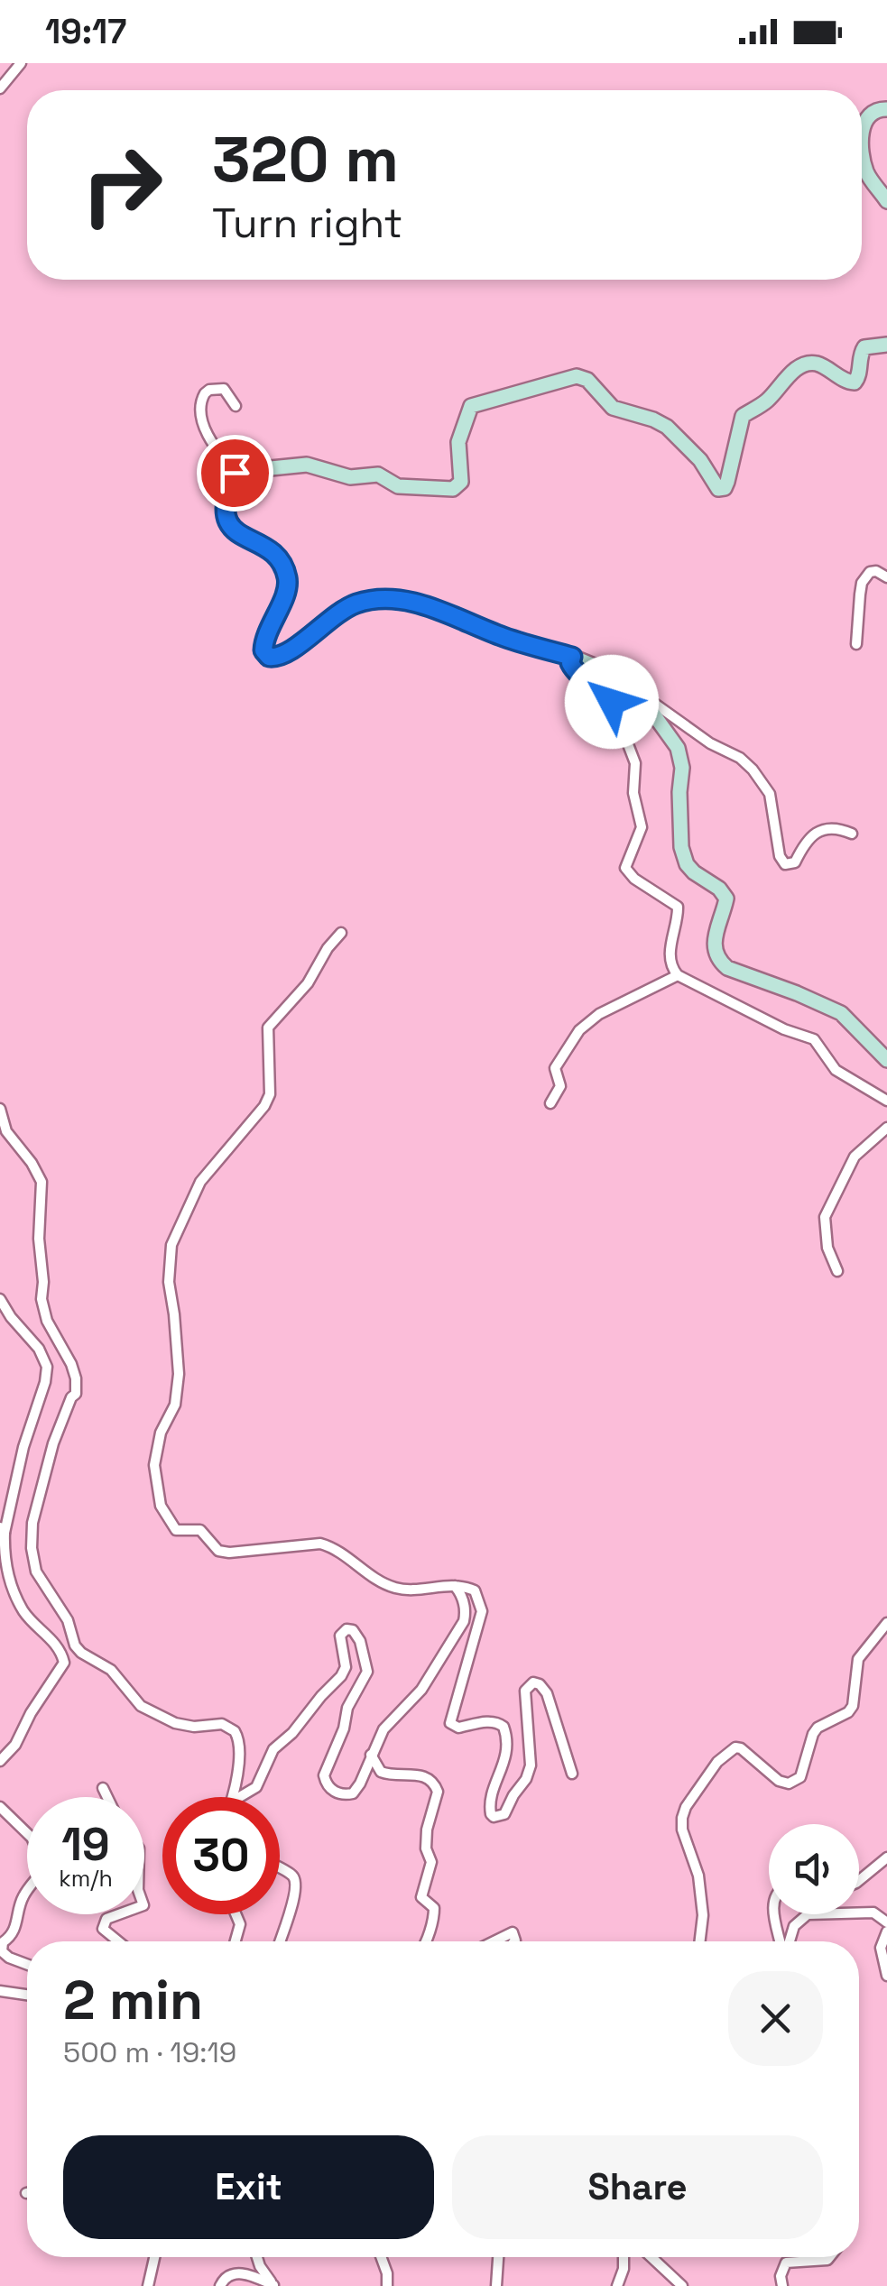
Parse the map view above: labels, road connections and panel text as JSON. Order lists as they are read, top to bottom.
{
  "page": {
    "status": "19:17",
    "turn": ["320 m", "Turn right"],
    "speed": "19 km/h",
    "limit": "30",
    "heading": ["2 min", "500 m · 19:19"],
    "buttons": ["Exit", "Share"]
  }
}
